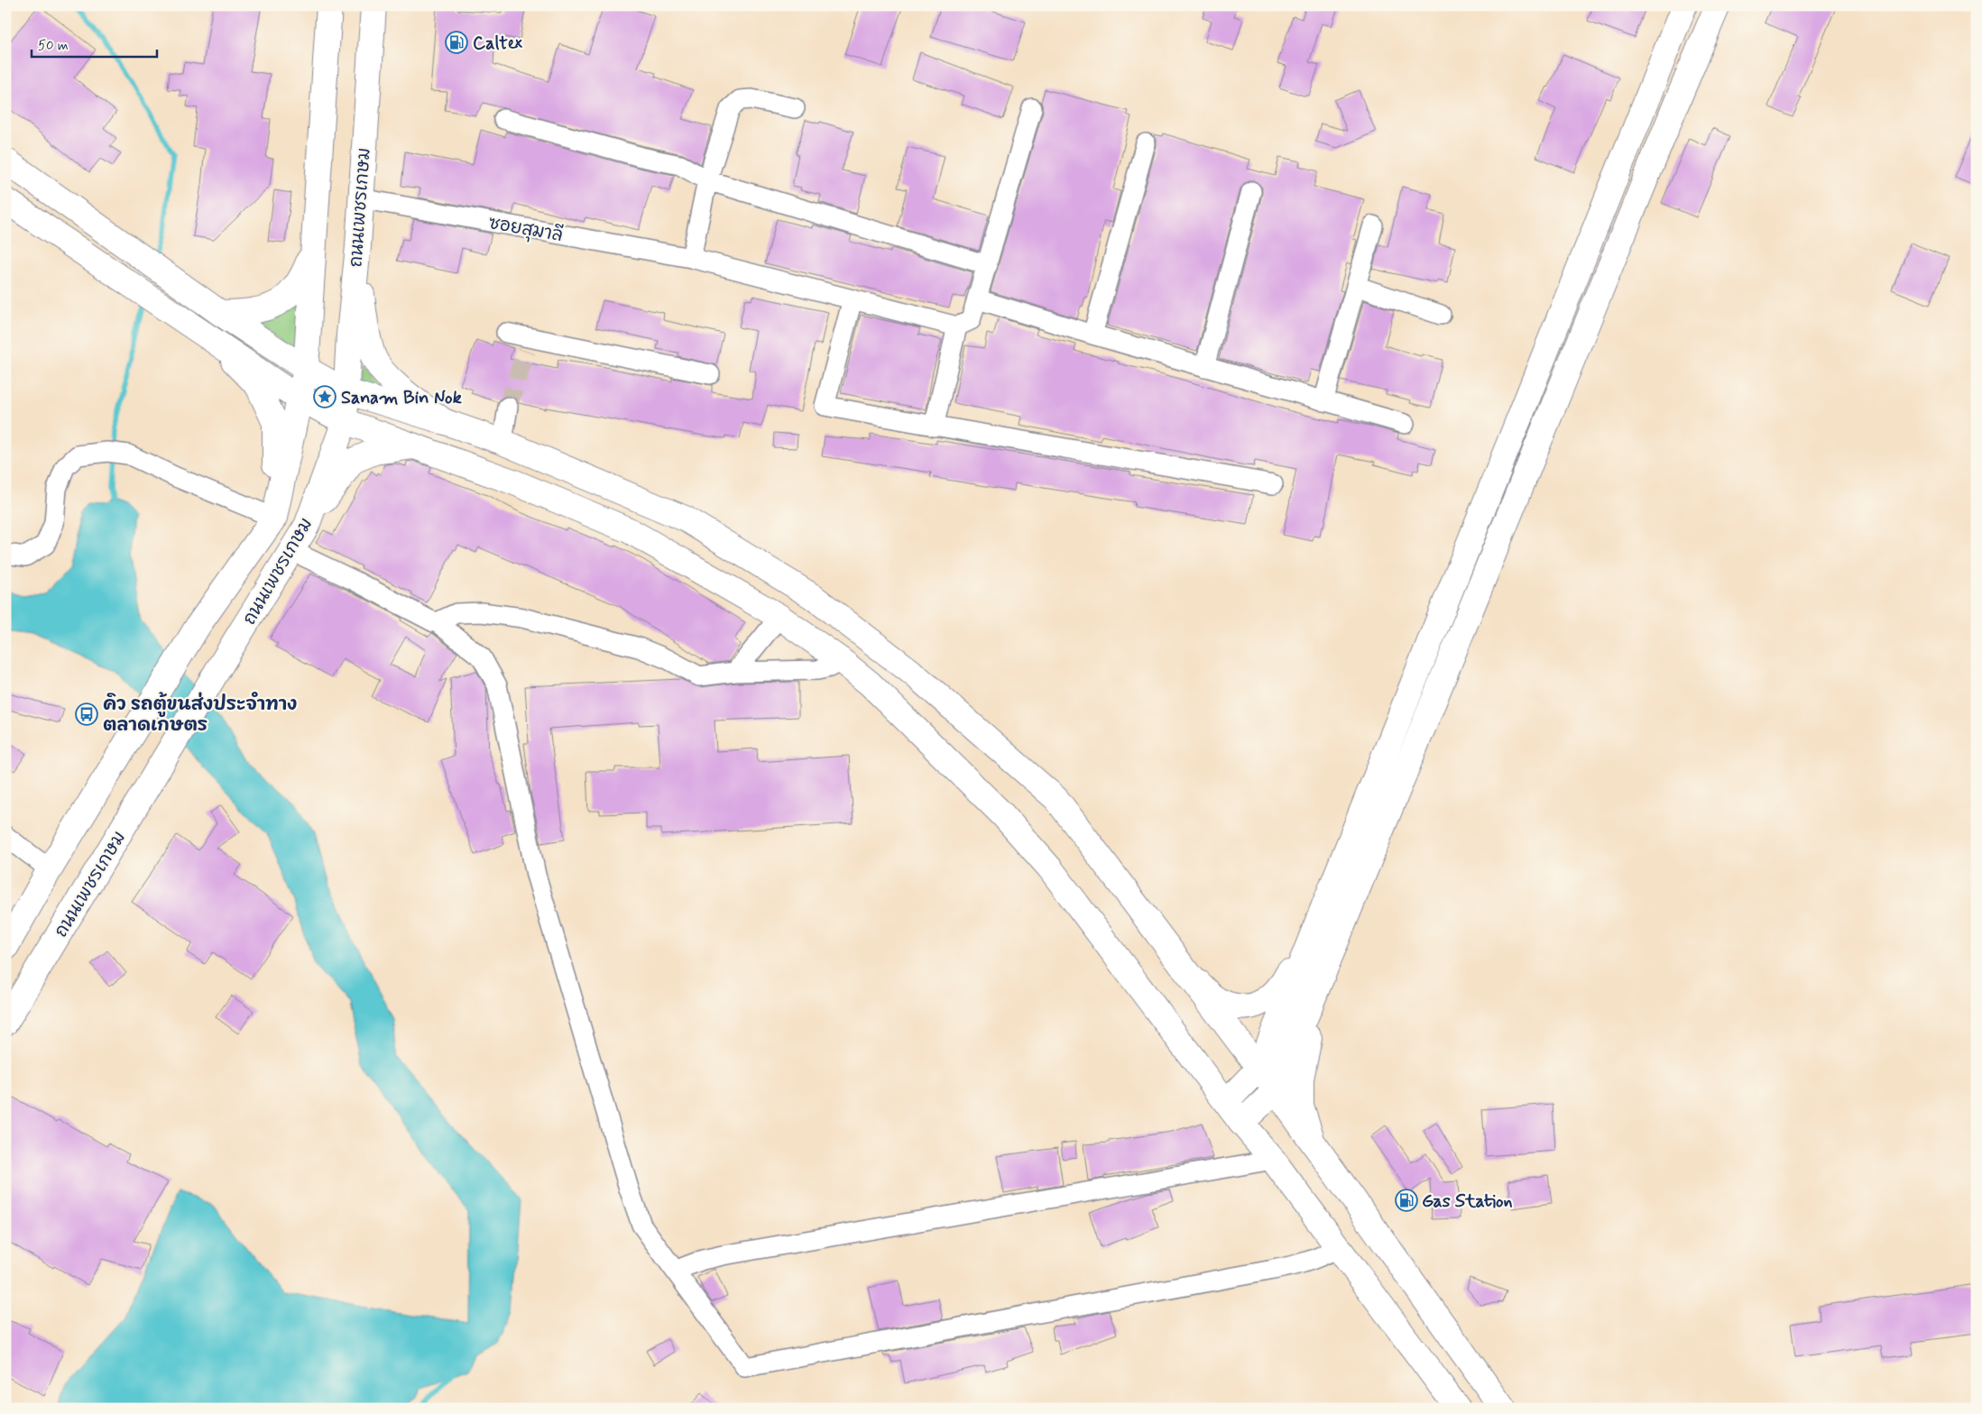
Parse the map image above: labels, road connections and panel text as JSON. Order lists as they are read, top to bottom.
{
  "streets": {
    "main road": ["ถนนเพชรเกษม"],
    "street": ["ซอยสุมาลี"]
  },
  "crossings": [
    ["ถนนเพชรเกษม", "ซอยสุมาลี"]
  ],
  "places": {
    "fuel station": ["Caltex", "Gas Station"],
    "place": ["Sanam Bin Nok"],
    "bus stop": ["คิว รถตู้ขนส่งประจำทาง ตลาดเกษตร"]
  },
  "scale_bar": "50 m"
}
